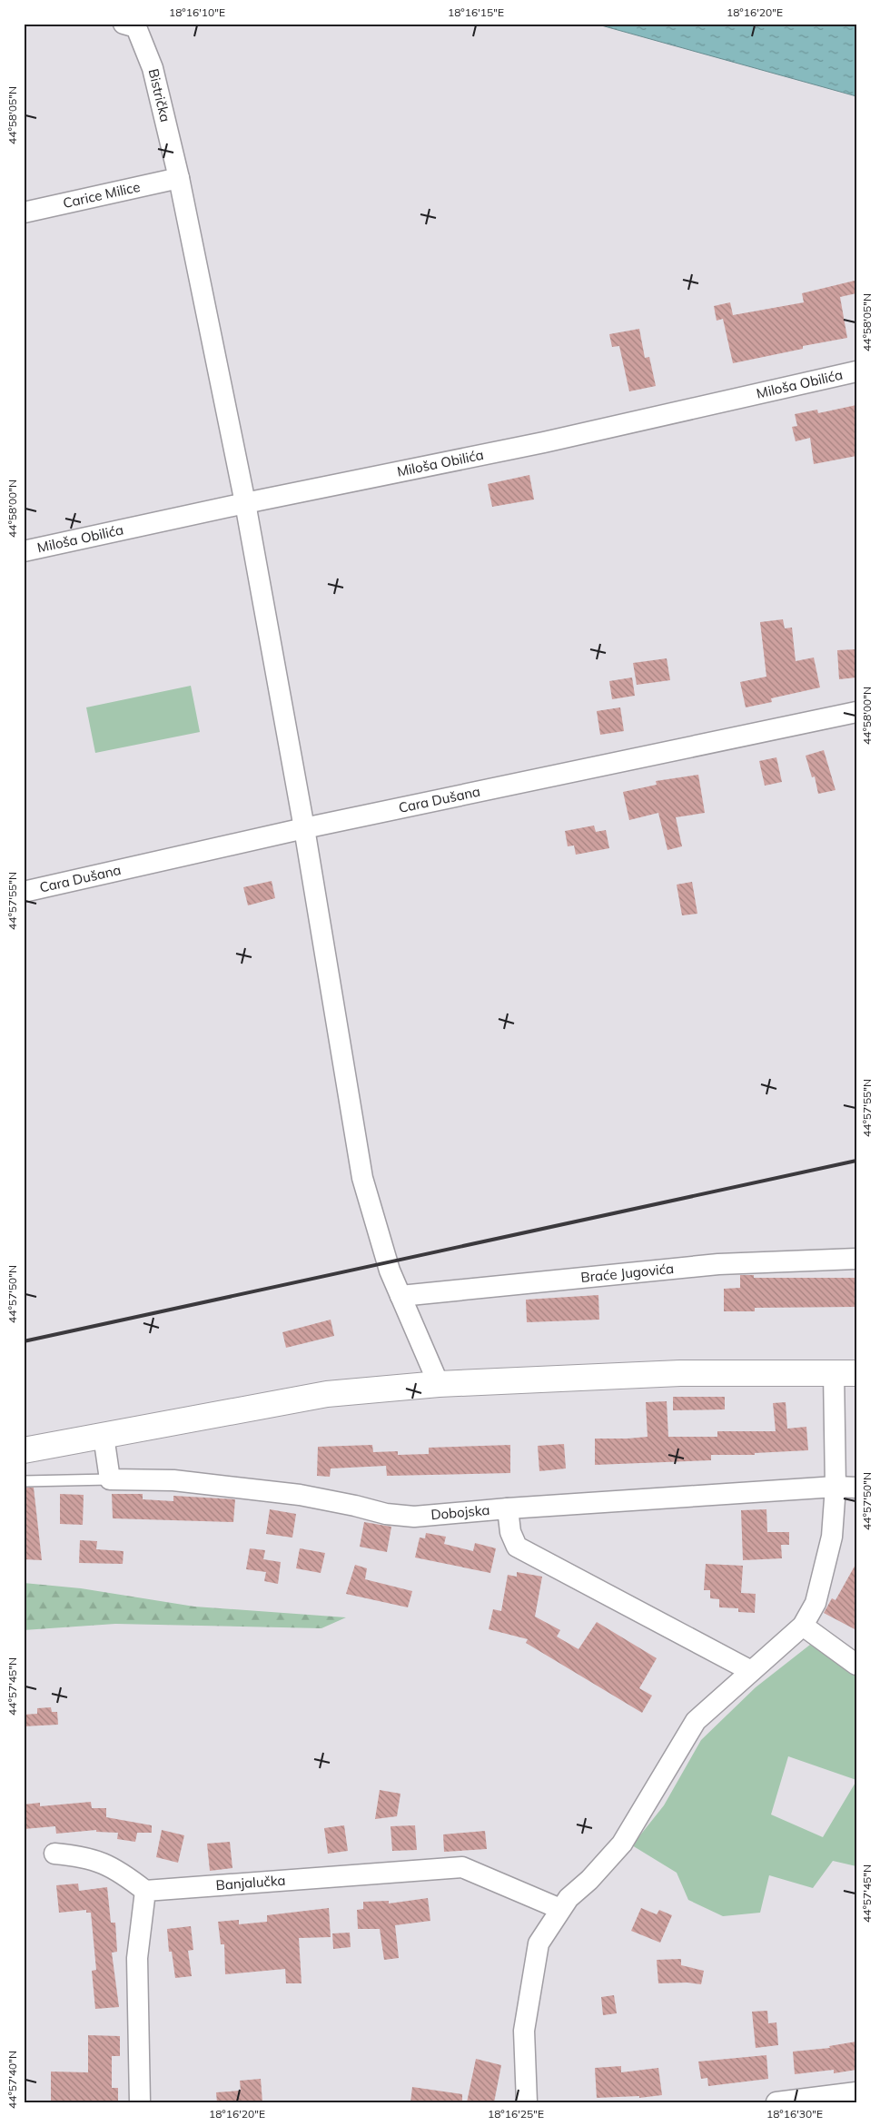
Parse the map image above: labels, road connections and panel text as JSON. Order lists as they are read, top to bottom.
{
  "streets": {
    "street": [
      "Bistrička",
      "Carice Milice",
      "Miloša Obilića",
      "Cara Dušana",
      "Braće Jugovića",
      "Dobojska",
      "Banjalučka"
    ]
  },
  "crossings": [
    ["Bistrička", "Carice Milice"]
  ],
  "coordinates": [
    "18°16'10\"E",
    "18°16'15\"E",
    "18°16'20\"E",
    "44°58'05\"N",
    "44°58'00\"N",
    "44°57'55\"N",
    "44°57'50\"N",
    "44°57'45\"N",
    "44°57'40\"N",
    "18°16'25\"E",
    "18°16'30\"E"
  ]
}
